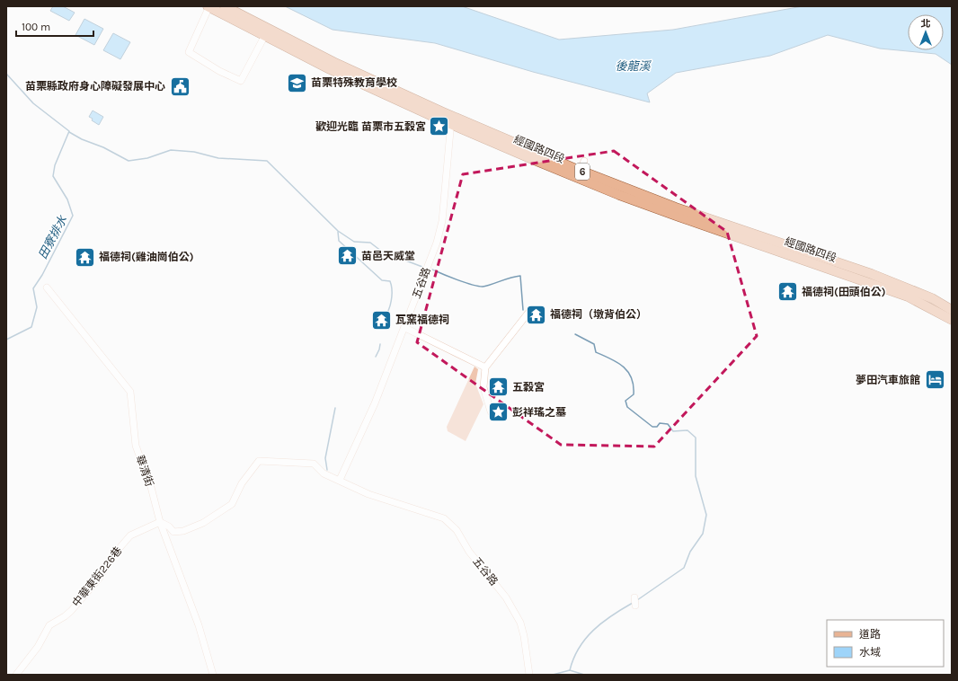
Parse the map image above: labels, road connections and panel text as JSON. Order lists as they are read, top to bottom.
{
  "streets": {
    "main road": ["經國路四段", "6"],
    "street": ["五谷路", "華清街", "中華東街226巷"]
  },
  "crossings": [
    ["經國路四段", "五谷路"],
    ["五谷路", "華清街"],
    ["五谷路", "中華東街226巷"],
    ["華清街", "中華東街226巷"]
  ],
  "water": ["後龍溪", "田寮排水"],
  "places": {
    "school or university": ["苗栗特殊教育學校"],
    "public building": ["苗栗縣政府身心障礙發展中心"],
    "place": ["歡迎光臨 苗栗市五穀宮", "彭祥瑤之墓"],
    "temple": [
      "苗邑天威堂",
      "福德祠(雞油崗伯公)",
      "福德祠(田頭伯公)",
      "福德祠（墩背伯公）",
      "瓦窯福德祠",
      "五穀宮"
    ],
    "hotel": ["夢田汽車旅館"]
  },
  "legend": ["道路", "水域"],
  "scale_bar": "100 m",
  "north": "top"
}
